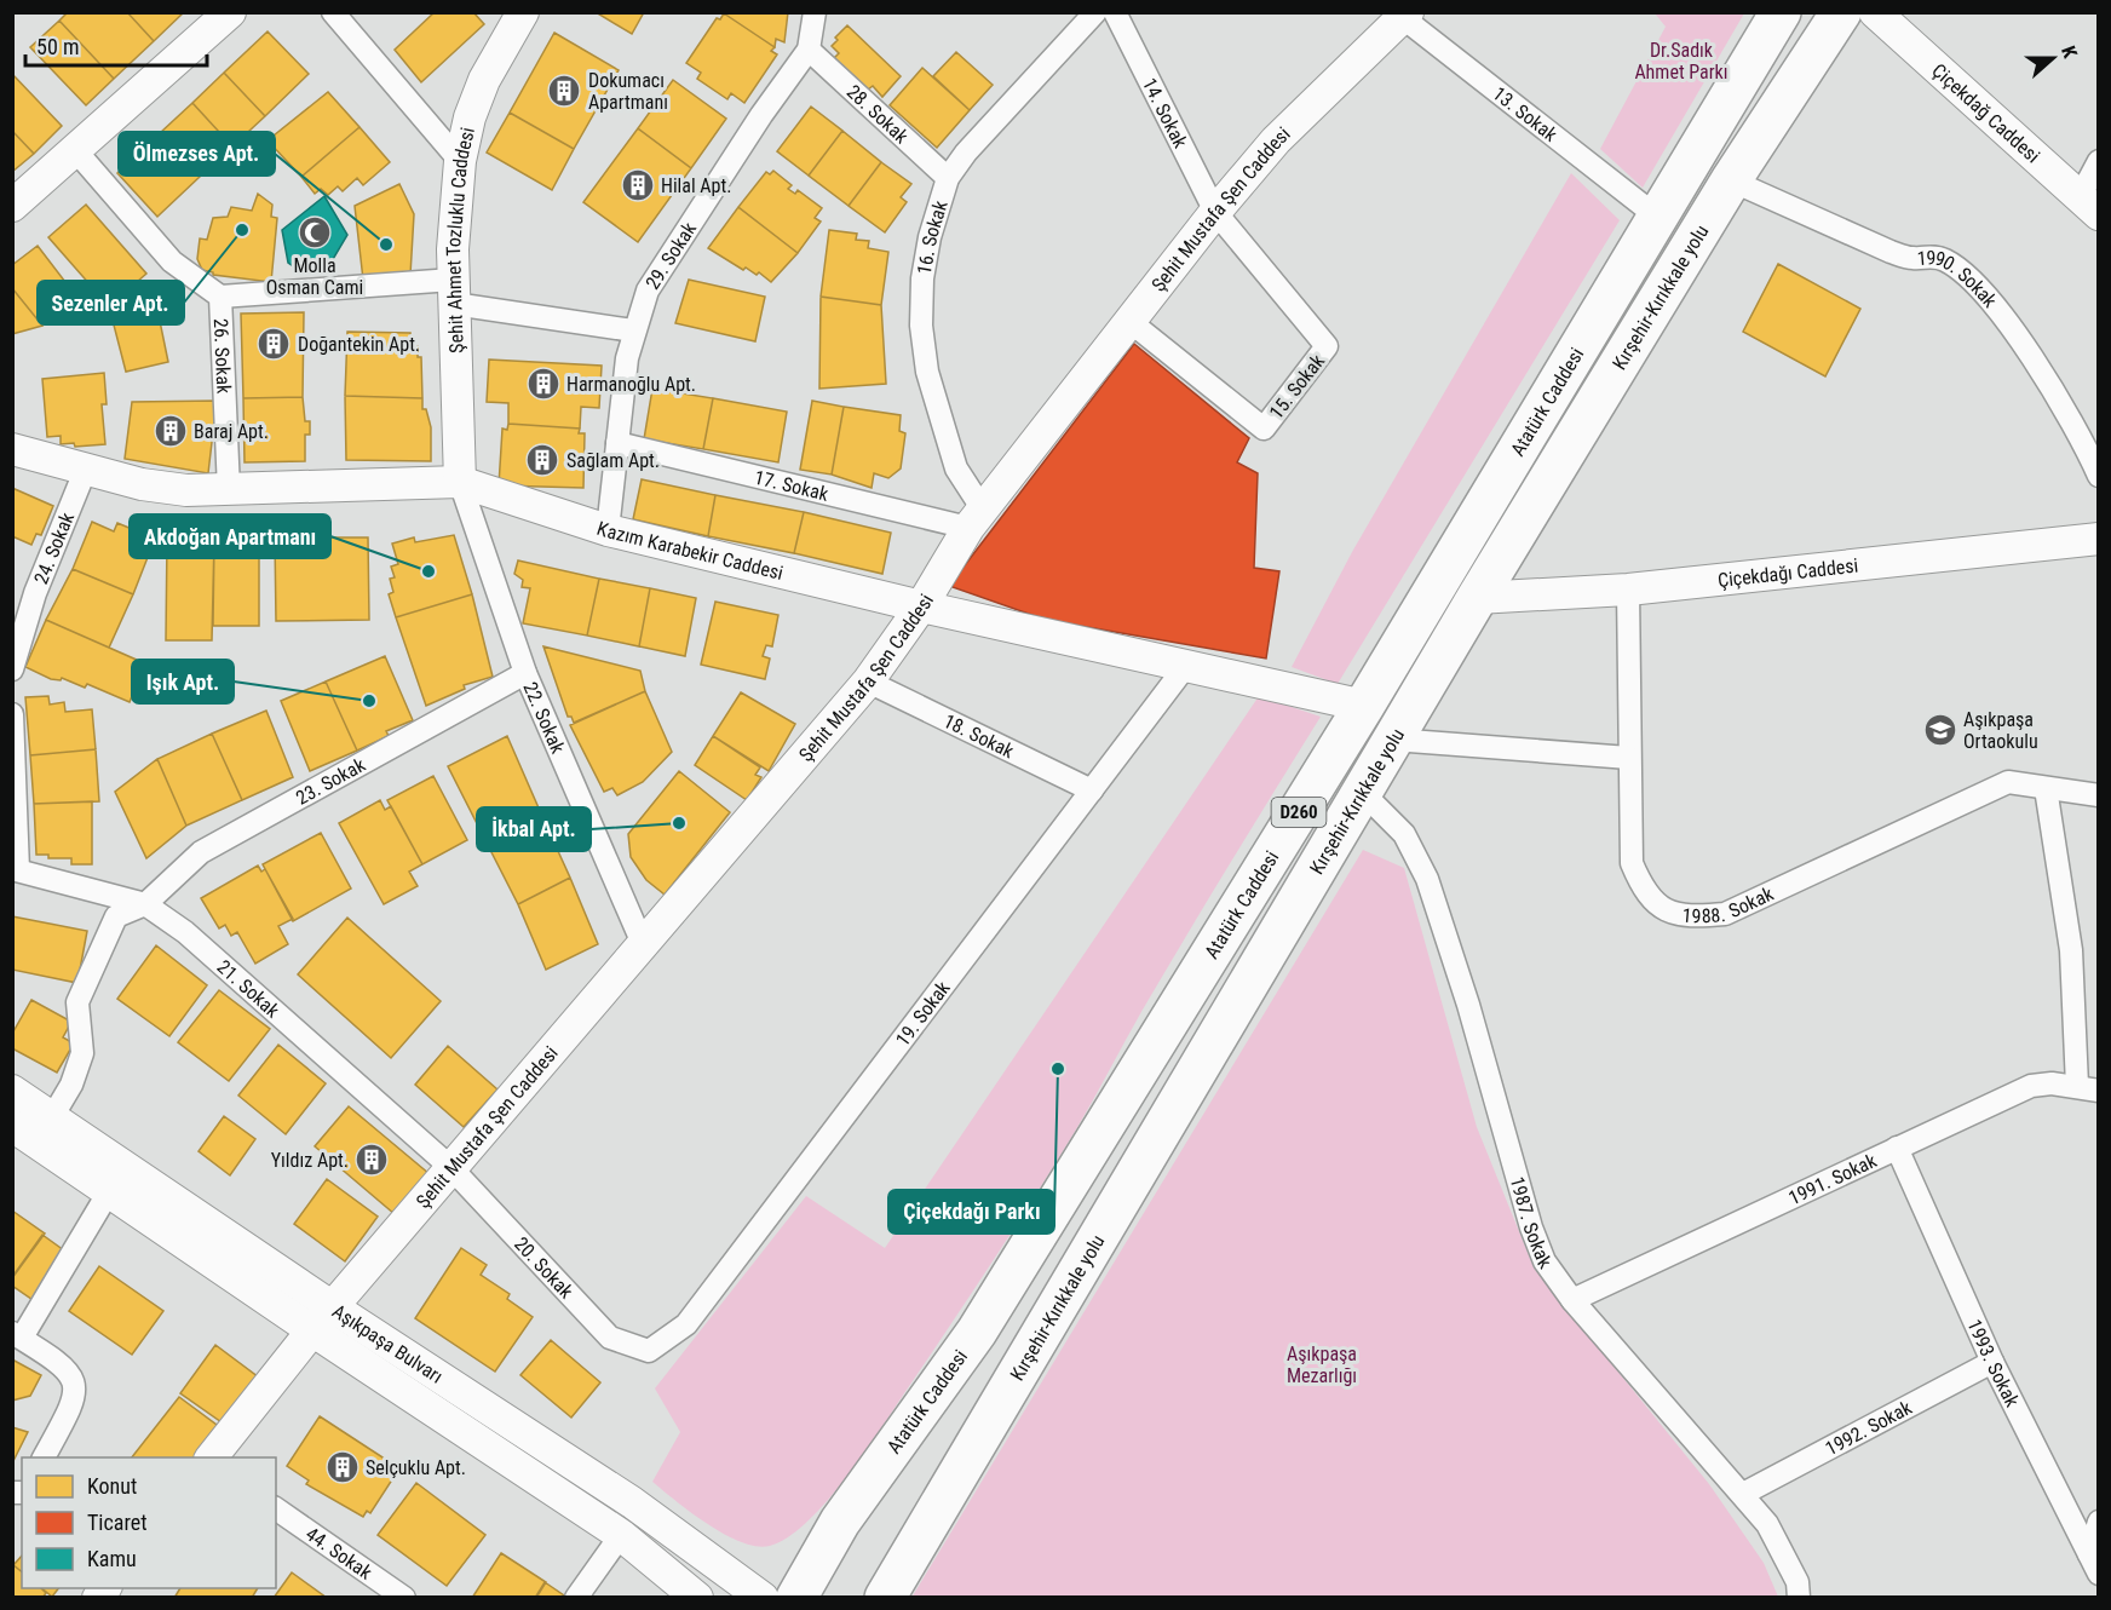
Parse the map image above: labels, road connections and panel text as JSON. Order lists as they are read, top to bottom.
{
  "streets": {
    "highway": ["Kırşehir-Kırıkkale yolu", "Atatürk Caddesi", "D260"],
    "street": [
      "14. Sokak",
      "28. Sokak",
      "Çiçekdağ Caddesi",
      "13. Sokak",
      "Şehit Mustafa Şen Caddesi",
      "16. Sokak",
      "Şehit Ahmet Tozluklu Caddesi",
      "29. Sokak",
      "1990. Sokak",
      "26. Sokak",
      "15. Sokak",
      "17. Sokak",
      "24. Sokak",
      "Kazım Karabekir Caddesi",
      "Çiçekdağı Caddesi",
      "22. Sokak",
      "18. Sokak",
      "23. Sokak",
      "1988. Sokak",
      "21. Sokak",
      "19. Sokak",
      "1991. Sokak",
      "1987. Sokak",
      "20. Sokak",
      "Aşıkpaşa Bulvarı",
      "1993. Sokak",
      "1992. Sokak",
      "44. Sokak"
    ]
  },
  "crossings": [
    ["14. Sokak", "Şehit Mustafa Şen Caddesi"],
    ["14. Sokak", "15. Sokak"],
    ["28. Sokak", "16. Sokak"],
    ["28. Sokak", "29. Sokak"],
    ["13. Sokak", "Şehit Mustafa Şen Caddesi"],
    ["13. Sokak", "Atatürk Caddesi"],
    ["Şehit Mustafa Şen Caddesi", "16. Sokak"],
    ["Şehit Mustafa Şen Caddesi", "15. Sokak"],
    ["Şehit Mustafa Şen Caddesi", "17. Sokak"],
    ["Şehit Mustafa Şen Caddesi", "Kazım Karabekir Caddesi"],
    ["Şehit Mustafa Şen Caddesi", "22. Sokak"],
    ["Şehit Mustafa Şen Caddesi", "18. Sokak"],
    ["Şehit Mustafa Şen Caddesi", "21. Sokak"],
    ["Şehit Mustafa Şen Caddesi", "20. Sokak"],
    ["Şehit Mustafa Şen Caddesi", "Aşıkpaşa Bulvarı"],
    ["16. Sokak", "17. Sokak"],
    ["Şehit Ahmet Tozluklu Caddesi", "Kazım Karabekir Caddesi"],
    ["Şehit Ahmet Tozluklu Caddesi", "22. Sokak"],
    ["29. Sokak", "17. Sokak"],
    ["29. Sokak", "Kazım Karabekir Caddesi"],
    ["1990. Sokak", "Kırşehir-Kırıkkale yolu"],
    ["Kırşehir-Kırıkkale yolu", "Çiçekdağı Caddesi"],
    ["Kırşehir-Kırıkkale yolu", "1987. Sokak"],
    ["26. Sokak", "Kazım Karabekir Caddesi"],
    ["Atatürk Caddesi", "Kazım Karabekir Caddesi"],
    ["24. Sokak", "Kazım Karabekir Caddesi"],
    ["Kazım Karabekir Caddesi", "22. Sokak"],
    ["Kazım Karabekir Caddesi", "19. Sokak"],
    ["Çiçekdağı Caddesi", "1988. Sokak"],
    ["22. Sokak", "23. Sokak"],
    ["18. Sokak", "19. Sokak"],
    ["23. Sokak", "21. Sokak"],
    ["23. Sokak", "Aşıkpaşa Bulvarı"],
    ["21. Sokak", "20. Sokak"],
    ["19. Sokak", "20. Sokak"],
    ["1991. Sokak", "1987. Sokak"],
    ["1991. Sokak", "1993. Sokak"],
    ["1987. Sokak", "1992. Sokak"],
    ["1993. Sokak", "1992. Sokak"]
  ],
  "parks": ["Dr.Sadık Ahmet Parkı", "Aşıkpaşa Mezarlığı"],
  "places": {
    "building": [
      "Dokumacı Apartmanı",
      "Hilal Apt.",
      "Doğantekin Apt.",
      "Harmanoğlu Apt.",
      "Baraj Apt.",
      "Sağlam Apt.",
      "Yıldız Apt.",
      "Selçuklu Apt."
    ],
    "other": [
      "Sezenler Apt.",
      "Ölmezses Apt.",
      "Akdoğan Apartmanı",
      "Işık Apt.",
      "İkbal Apt.",
      "Çiçekdağı Parkı"
    ],
    "mosque": ["Molla Osman Cami"],
    "school or university": ["Aşıkpaşa Ortaokulu"]
  },
  "legend": ["Konut", "Ticaret", "Kamu"],
  "scale_bar": "50 m",
  "north": "right"
}
